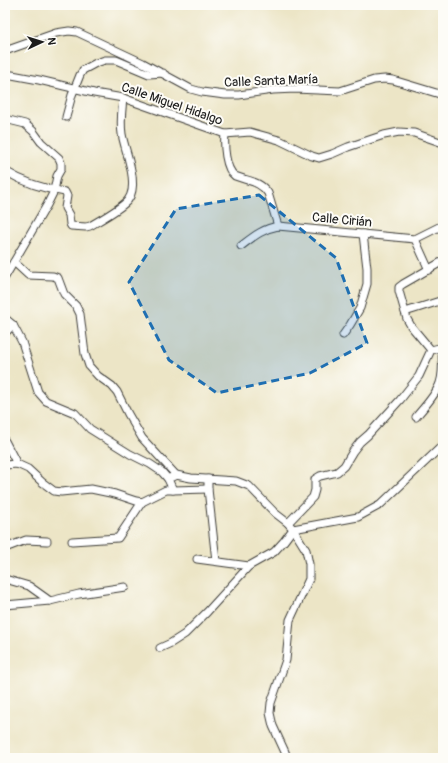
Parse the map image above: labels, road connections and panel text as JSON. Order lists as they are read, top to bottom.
{
  "streets": {
    "street": ["Calle Santa María", "Calle Miguel Hidalgo", "Calle Cirián"]
  },
  "crossings": [
    ["Calle Santa María", "Calle Miguel Hidalgo"]
  ],
  "north": "right"
}
